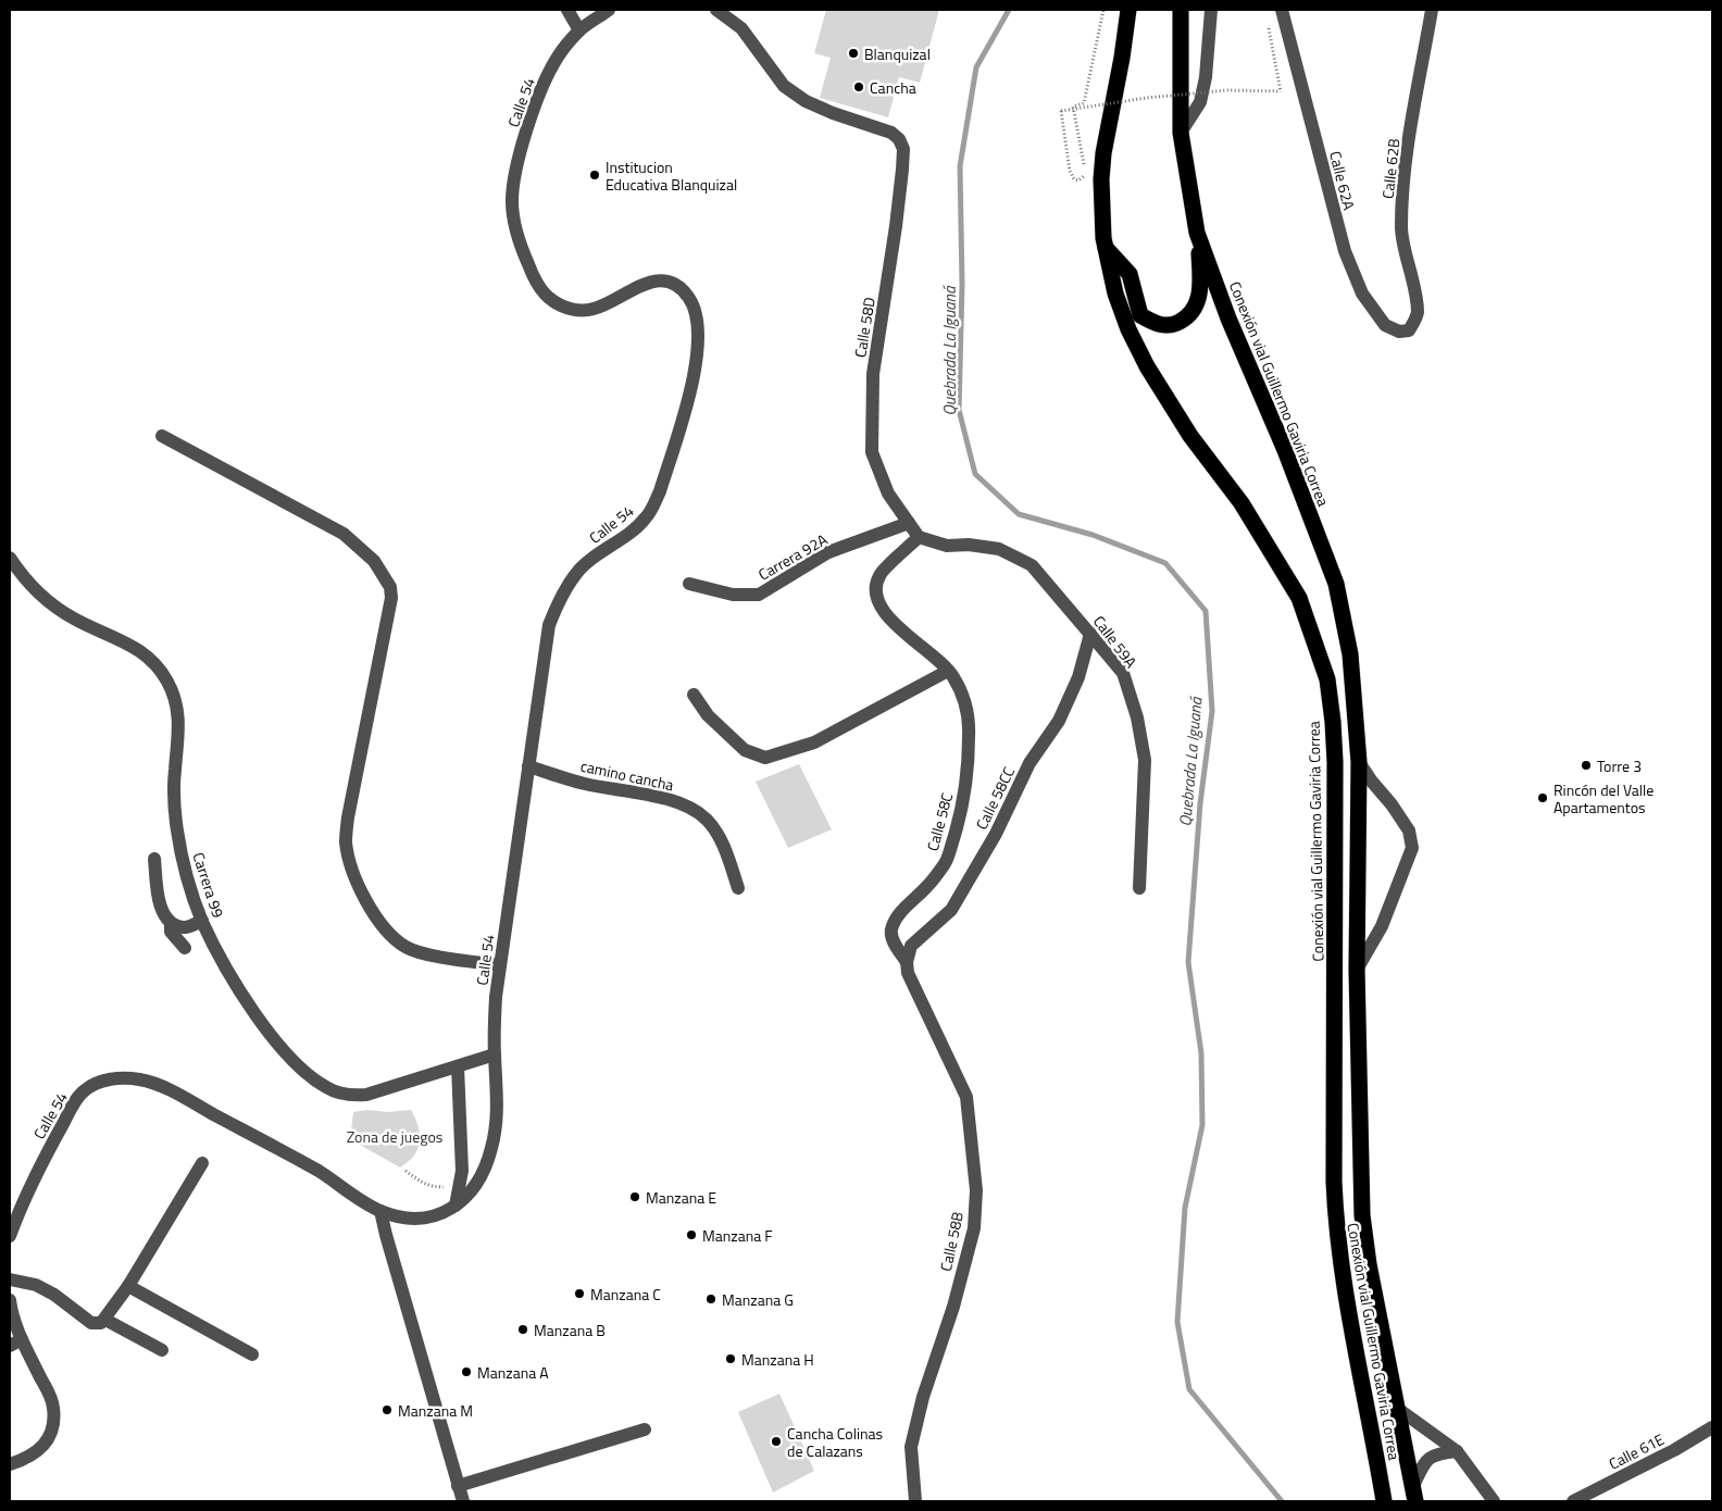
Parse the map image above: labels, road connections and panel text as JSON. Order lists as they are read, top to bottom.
{
  "streets": {
    "highway": ["Conexión vial Guillermo Gaviria Correa"],
    "street": [
      "Calle 54",
      "Calle 62B",
      "Calle 62A",
      "Calle 58D",
      "Carrera 92A",
      "Calle 59A",
      "camino cancha",
      "Calle 58CC",
      "Calle 58C",
      "Carrera 99",
      "Calle 58B",
      "Calle 61E"
    ]
  },
  "crossings": [
    ["Calle 54", "camino cancha"],
    ["Calle 54", "Carrera 99"],
    ["Calle 62B", "Calle 62A"],
    ["Calle 58D", "Carrera 92A"],
    ["Calle 59A", "Calle 58CC"],
    ["Calle 59A", "Calle 58C"],
    ["Calle 58CC", "Calle 58C"],
    ["Calle 58CC", "Calle 58B"],
    ["Calle 58C", "Calle 58B"]
  ],
  "water": ["Quebrada La Iguaná"],
  "parks": ["Zona de juegos"],
  "places": [
    "Blanquizal",
    "Cancha",
    "Institucion Educativa Blanquizal",
    "Torre 3",
    "Rincón del Valle Apartamentos",
    "Manzana E",
    "Manzana F",
    "Manzana C",
    "Manzana G",
    "Manzana B",
    "Manzana H",
    "Manzana A",
    "Manzana M",
    "Cancha Colinas de Calazans"
  ]
}
